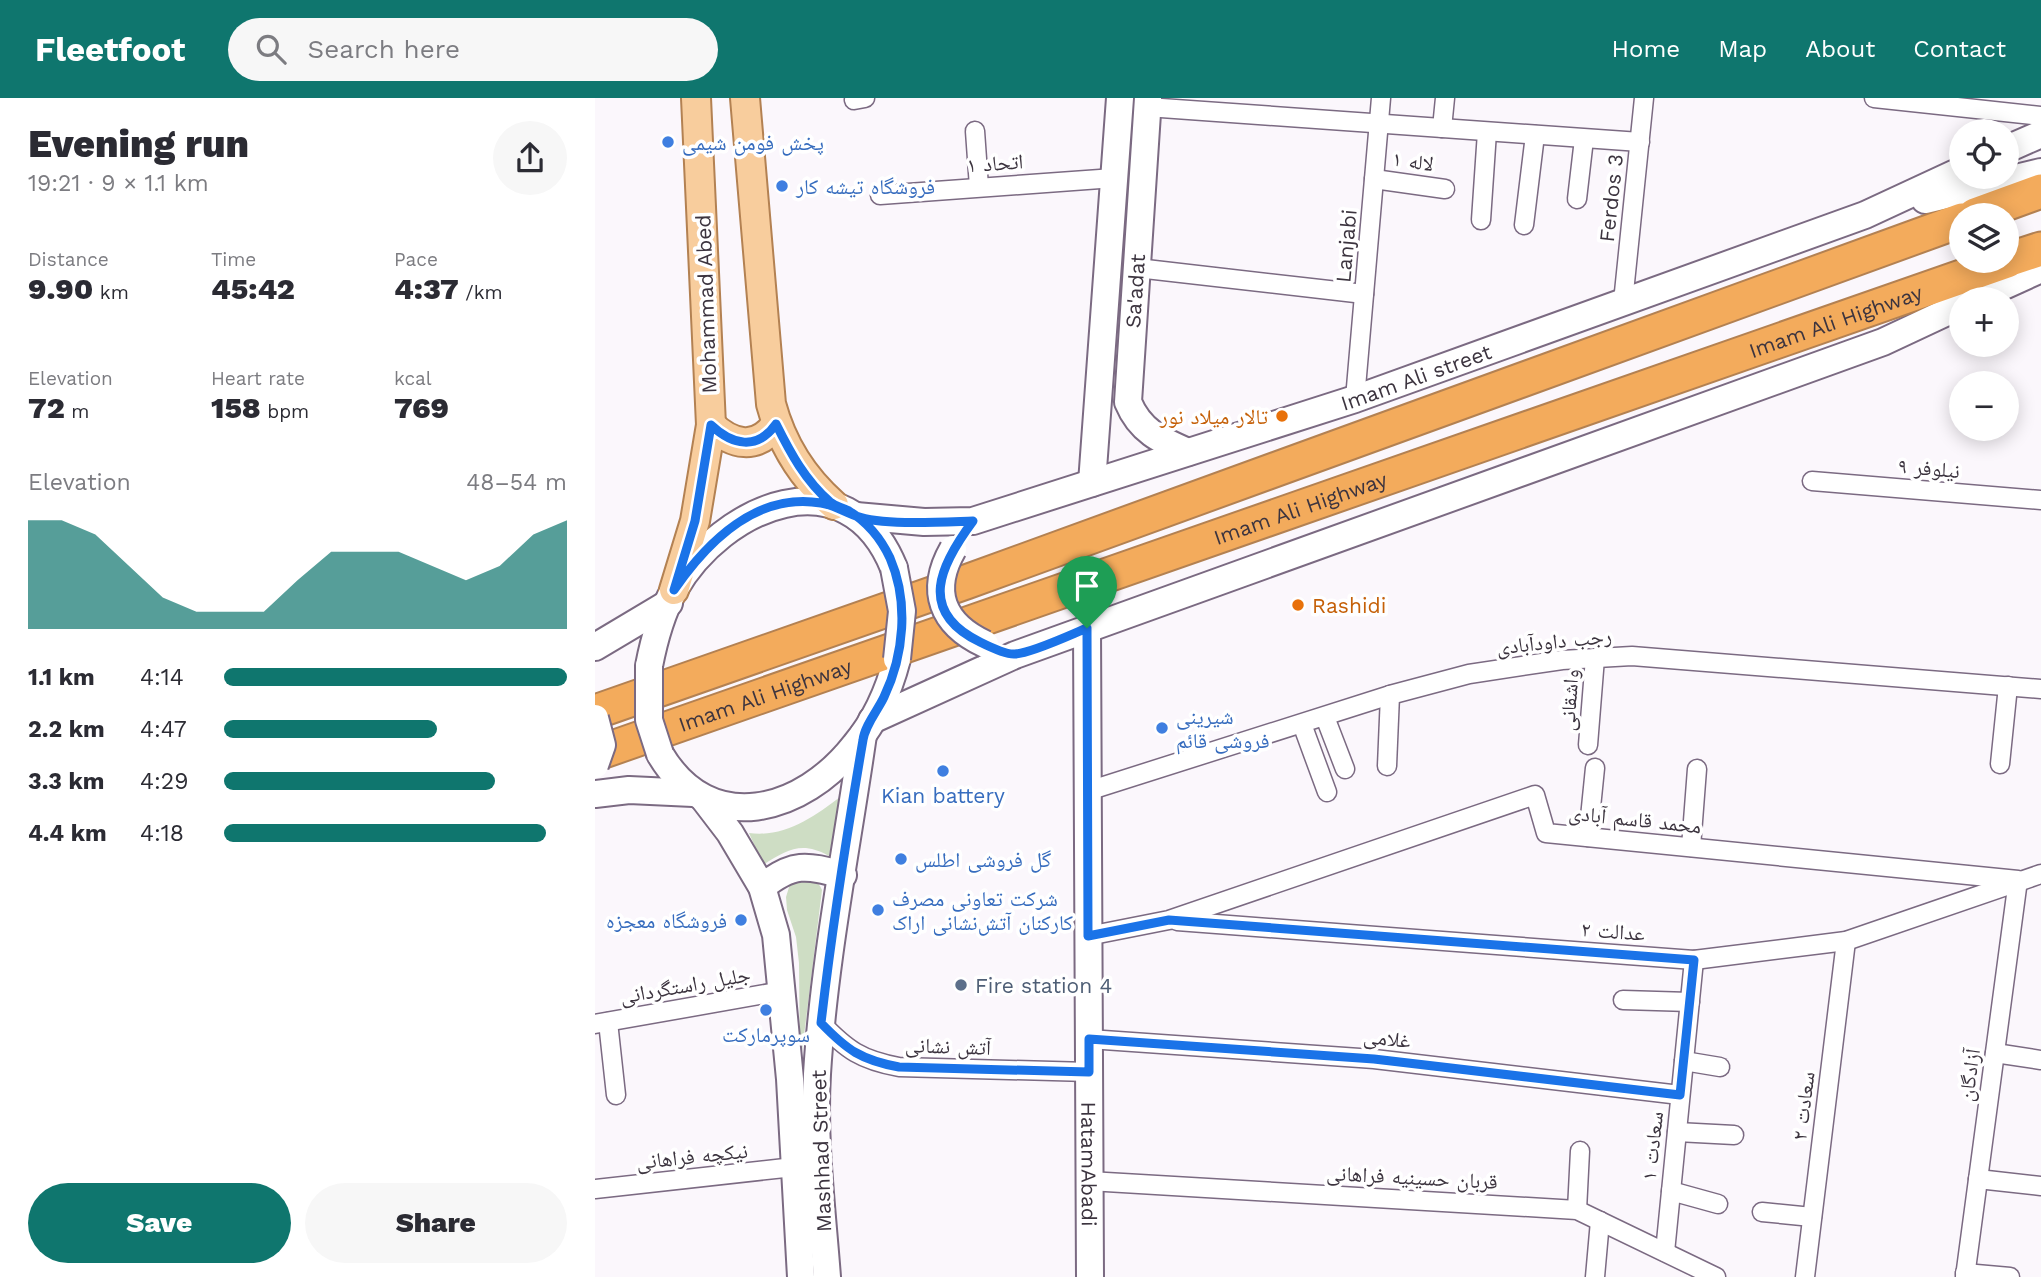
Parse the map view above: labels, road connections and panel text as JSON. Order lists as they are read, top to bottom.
{
  "streets": {
    "highway": ["Imam Ali Highway"],
    "main road": [
      "Sa'adat",
      "Mohammad Abed",
      "Imam Ali street",
      "Mashhad Street",
      "HatamAbadi"
    ],
    "street": [
      "لاله ۱",
      "اتحاد ۱",
      "Ferdos 3",
      "Lanjabi",
      "نیلوفر ۹",
      "رجب داودآبادی",
      "واشقانی",
      "محمد قاسم آبادی",
      "عدالت ۲",
      "جلیل راستگردانی",
      "غلامی",
      "آتش نشانی",
      "آزادگان",
      "سعادت ۲",
      "سعادت ۱",
      "نیکچه فراهانی",
      "قربان حسینیه فراهانی"
    ]
  },
  "crossings": [
    ["لاله ۱", "Lanjabi"],
    ["اتحاد ۱", "Sa'adat"],
    ["Ferdos 3", "Imam Ali street"],
    ["Lanjabi", "Imam Ali street"],
    ["Sa'adat", "Imam Ali street"],
    ["Mohammad Abed", "Imam Ali street"],
    ["Mohammad Abed", "Mashhad Street"],
    ["Imam Ali street", "Mashhad Street"],
    ["رجب داودآبادی", "واشقانی"],
    ["رجب داودآبادی", "HatamAbadi"],
    ["محمد قاسم آبادی", "عدالت ۲"],
    ["محمد قاسم آبادی", "آزادگان"],
    ["محمد قاسم آبادی", "HatamAbadi"],
    ["عدالت ۲", "آزادگان"],
    ["عدالت ۲", "سعادت ۲"],
    ["عدالت ۲", "سعادت ۱"],
    ["جلیل راستگردانی", "Mashhad Street"],
    ["غلامی", "سعادت ۱"],
    ["غلامی", "HatamAbadi"],
    ["آتش نشانی", "Mashhad Street"],
    ["آتش نشانی", "HatamAbadi"],
    ["سعادت ۱", "قربان حسینیه فراهانی"],
    ["Mashhad Street", "نیکچه فراهانی"],
    ["HatamAbadi", "قربان حسینیه فراهانی"]
  ],
  "places": [
    "پخش فومن شیمی",
    "فروشگاه تیشه کار",
    "تالار میلاد نور",
    "Rashidi",
    "شیرینی فروشی قائم",
    "Kian battery",
    "گل فروشی اطلس",
    "شرکت تعاونی مصرف کارکنان آتش‌نشانی اراک",
    "فروشگاه معجزه",
    "Fire station 4",
    "سوپرمارکت"
  ],
  "page": {
    "header": "Fleetfoot",
    "search": "Search here",
    "nav": [
      "Home",
      "Map",
      "About",
      "Contact"
    ],
    "heading": ["Evening run", "19:21 · 9 × 1.1 km"],
    "map_buttons": ["+", "−"],
    "stats": [
      ["Distance", "9.90 km"],
      ["Time", "45:42"],
      ["Pace", "4:37 /km"],
      ["Elevation", "72 m"],
      ["Heart rate", "158 bpm"],
      ["kcal", "769"]
    ],
    "chart": ["Elevation", "48–54 m"],
    "list": [
      {
        "name": "1.1 km",
        "note": "4:14"
      },
      {
        "name": "2.2 km",
        "note": "4:47"
      },
      {
        "name": "3.3 km",
        "note": "4:29"
      },
      {
        "name": "4.4 km",
        "note": "4:18"
      }
    ],
    "buttons": ["Save", "Share"]
  }
}
